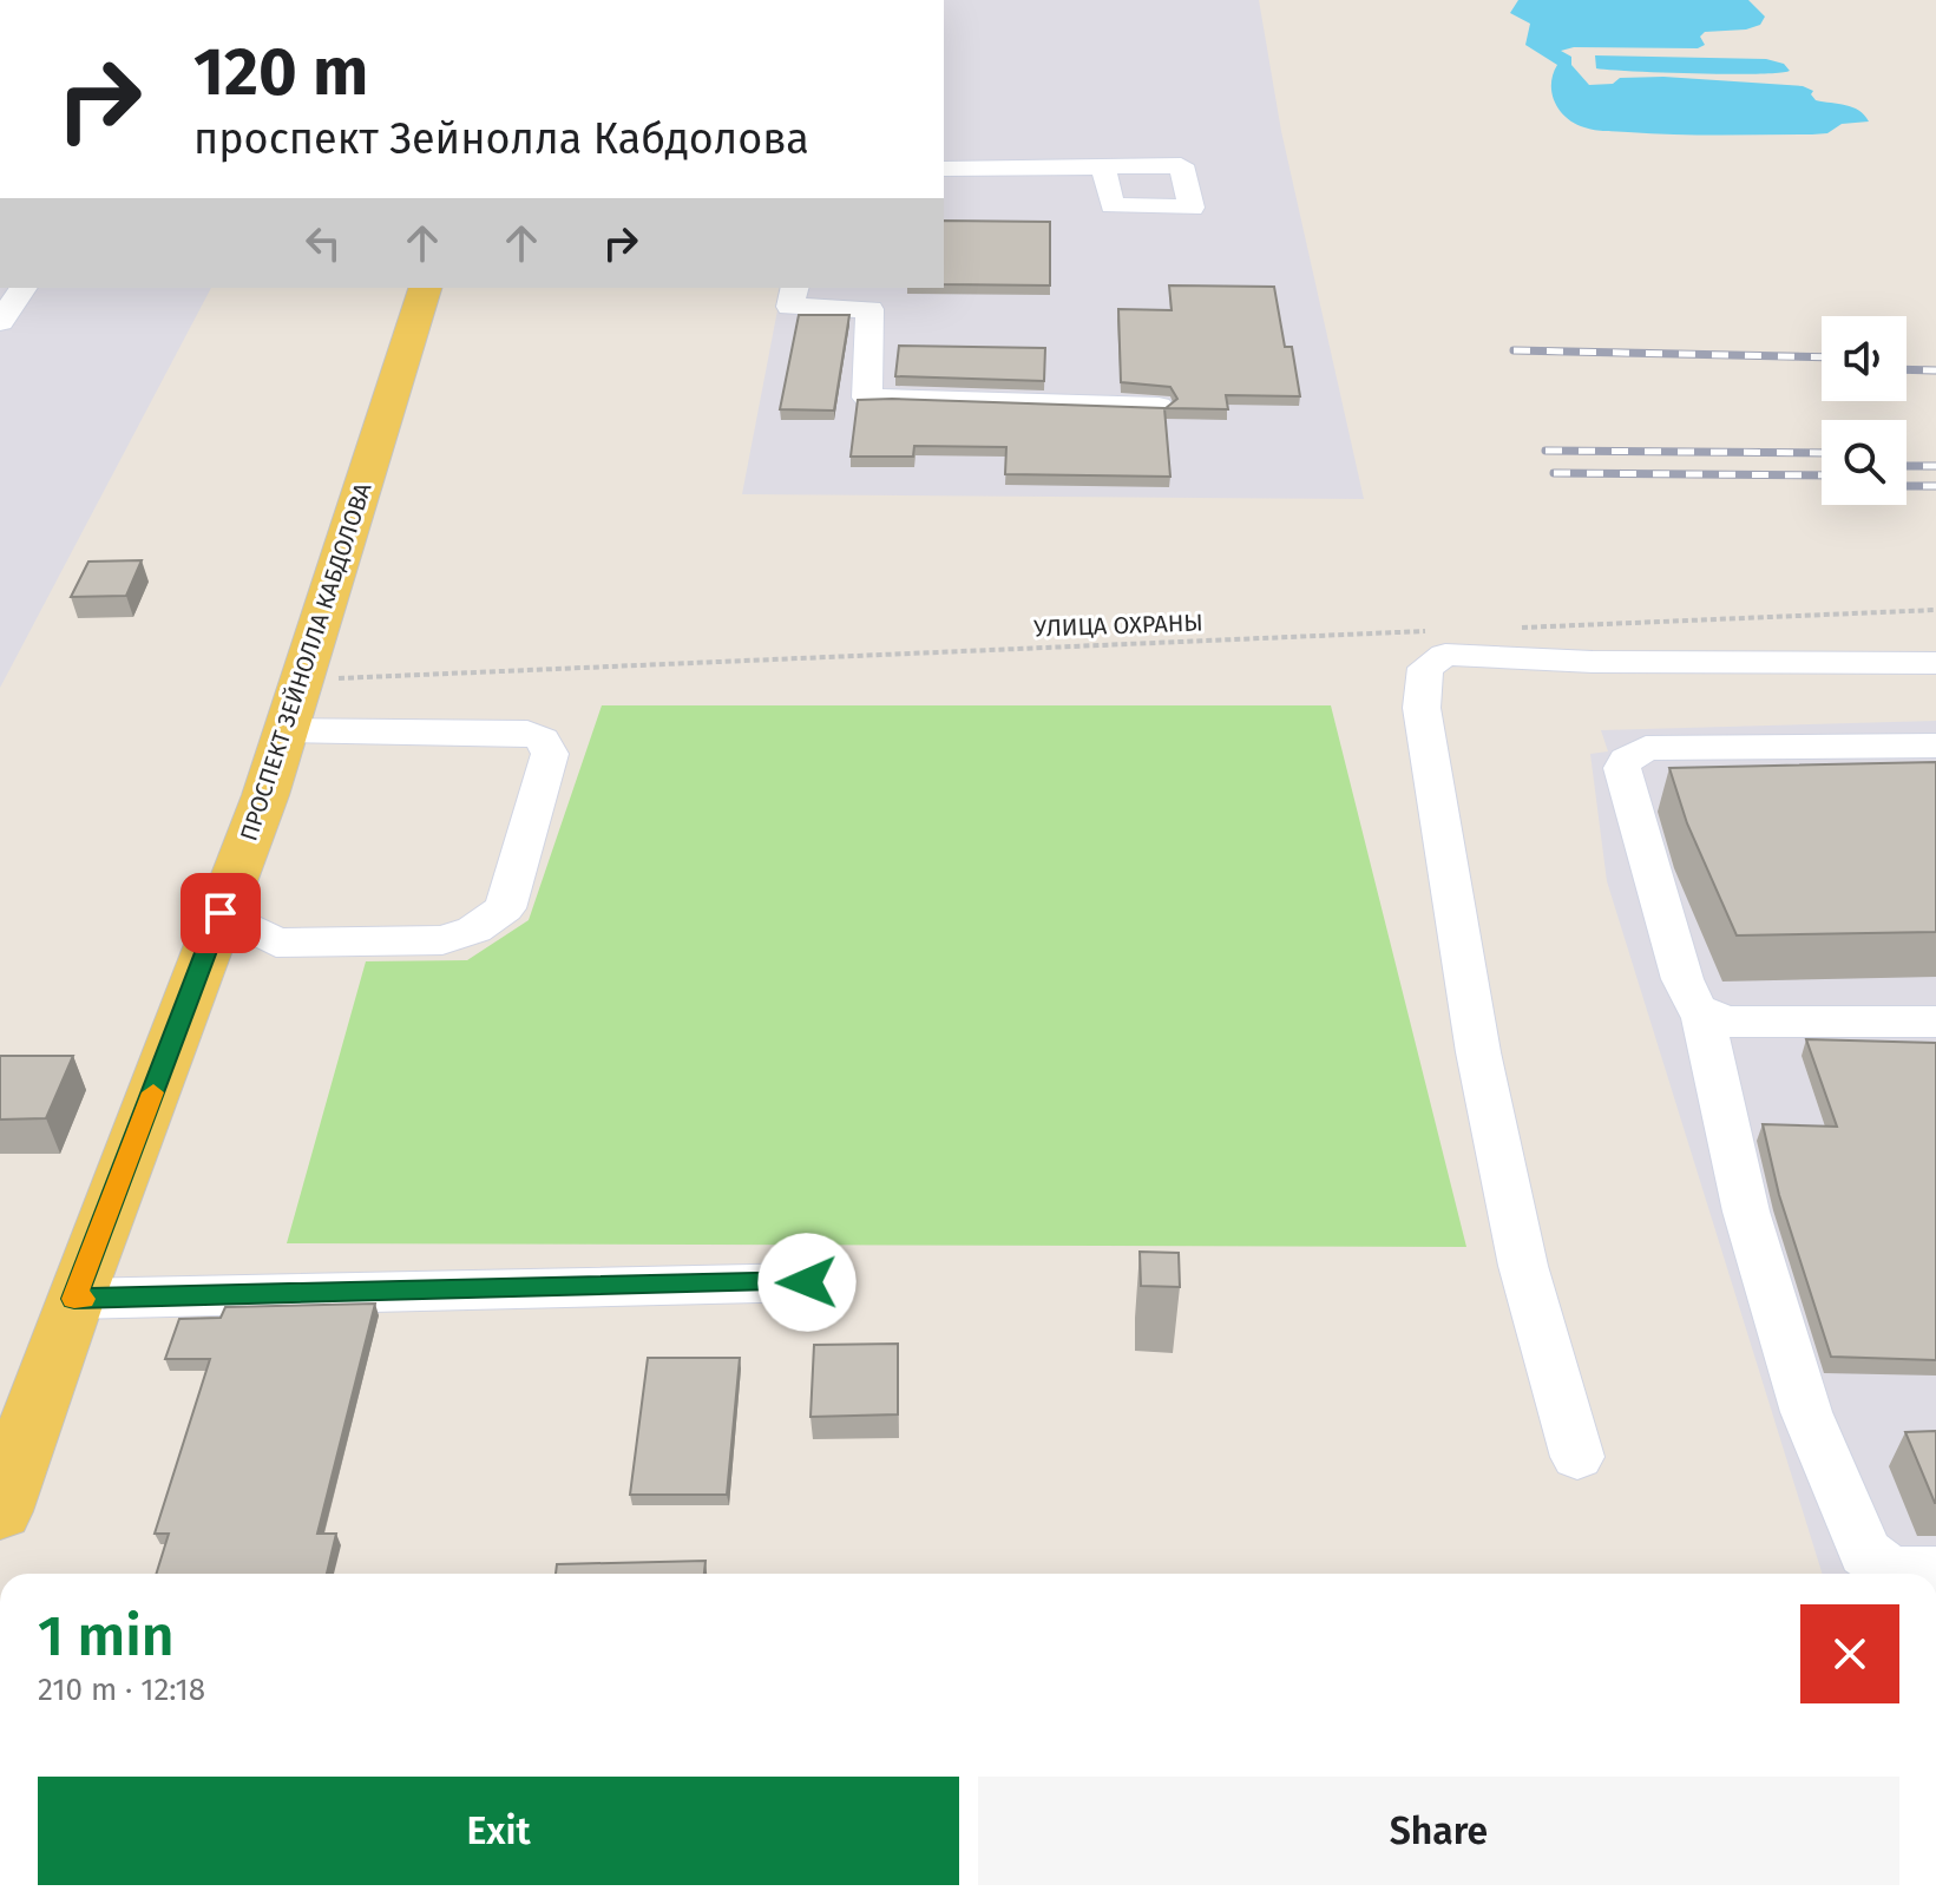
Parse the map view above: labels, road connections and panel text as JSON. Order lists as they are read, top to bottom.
{
  "streets": {
    "main road": ["ПРОСПЕКТ ЗЕЙНОЛЛА КАБДОЛОВА"],
    "path": ["УЛИЦА ОХРАНЫ"]
  },
  "crossings": [
    ["УЛИЦА ОХРАНЫ", "ПРОСПЕКТ ЗЕЙНОЛЛА КАБДОЛОВА"]
  ],
  "page": {
    "turn": ["120 m", "проспект Зейнолла Кабдолова"],
    "heading": ["1 min", "210 m · 12:18"],
    "buttons": ["Exit", "Share"]
  }
}
